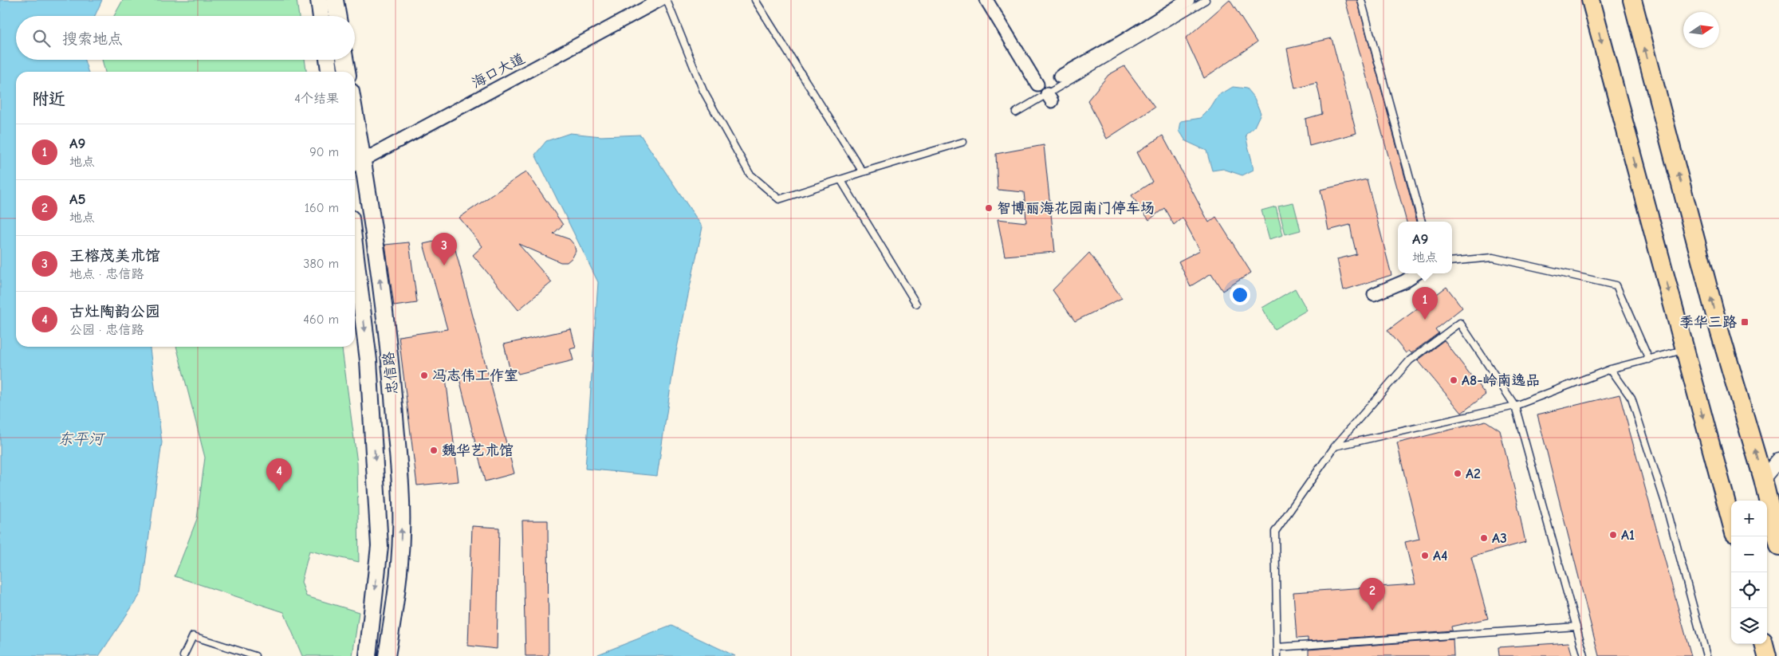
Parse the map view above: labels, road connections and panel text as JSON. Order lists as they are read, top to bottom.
{
  "streets": {
    "main road": ["忠信路"],
    "street": ["海口大道"]
  },
  "crossings": [
    ["海口大道", "忠信路"]
  ],
  "water": ["东平河"],
  "places": {
    "other": [
      "智博丽海花园南门停车场",
      "冯志伟工作室",
      "A8-岭南逸品",
      "魏华艺术馆",
      "A2",
      "A1",
      "A3",
      "A4"
    ],
    "transit": ["季华三路"]
  },
  "north": "right",
  "page": {
    "search": "搜索地点",
    "heading": ["附近", "4个结果"],
    "list": [
      {
        "mark": "1",
        "name": "A9",
        "note": "地点",
        "value": "90 m"
      },
      {
        "mark": "2",
        "name": "A5",
        "note": "地点",
        "value": "160 m"
      },
      {
        "mark": "3",
        "name": "王榕茂美术馆",
        "note": "地点 · 忠信路",
        "value": "380 m"
      },
      {
        "mark": "4",
        "name": "古灶陶韵公园",
        "note": "公园 · 忠信路",
        "value": "460 m"
      }
    ],
    "popup": ["A9", "地点"],
    "pins": [
      "3",
      "1",
      "4",
      "2"
    ],
    "map_buttons": ["+", "−"]
  }
}
